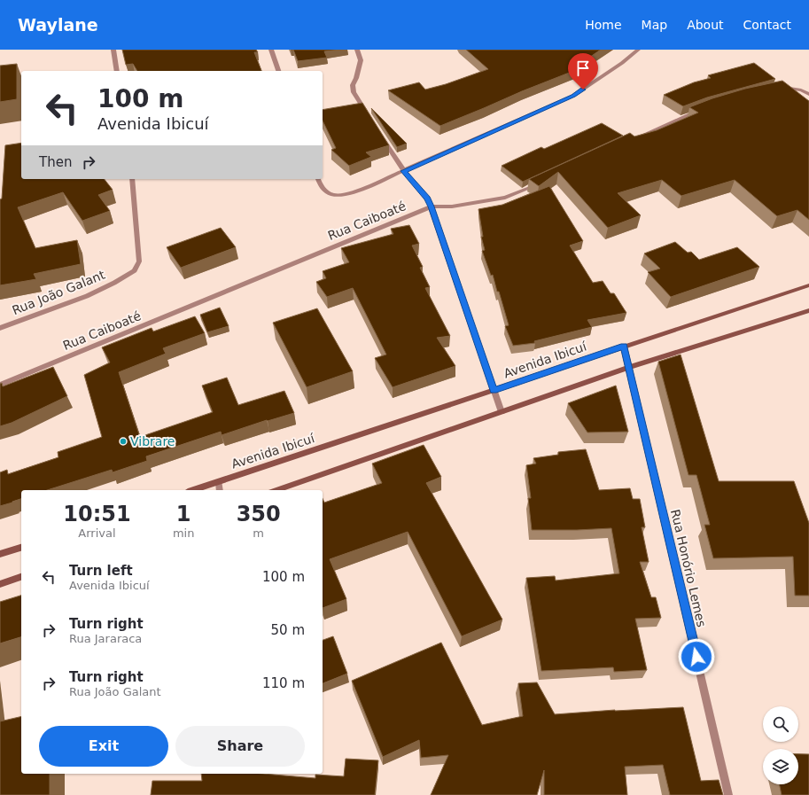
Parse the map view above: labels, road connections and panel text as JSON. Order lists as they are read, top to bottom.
{
  "streets": {
    "main road": ["Avenida Ibicuí"],
    "street": ["Rua Caiboaté", "Rua João Galant", "Rua Honório Lemes"]
  },
  "crossings": [
    ["Avenida Ibicuí", "Rua Honório Lemes"]
  ],
  "places": ["Vibrare"],
  "page": {
    "header": "Waylane",
    "nav": [
      "Home",
      "Map",
      "About",
      "Contact"
    ],
    "turn": ["100 m", "Avenida Ibicuí"],
    "then": "Then",
    "eta": [
      "10:51",
      "Arrival",
      "1",
      "min",
      "350",
      "m"
    ],
    "list": [
      {
        "name": "Turn left",
        "note": "Avenida Ibicuí",
        "value": "100 m"
      },
      {
        "name": "Turn right",
        "note": "Rua Jararaca",
        "value": "50 m"
      },
      {
        "name": "Turn right",
        "note": "Rua João Galant",
        "value": "110 m"
      }
    ],
    "buttons": ["Exit", "Share"]
  }
}
